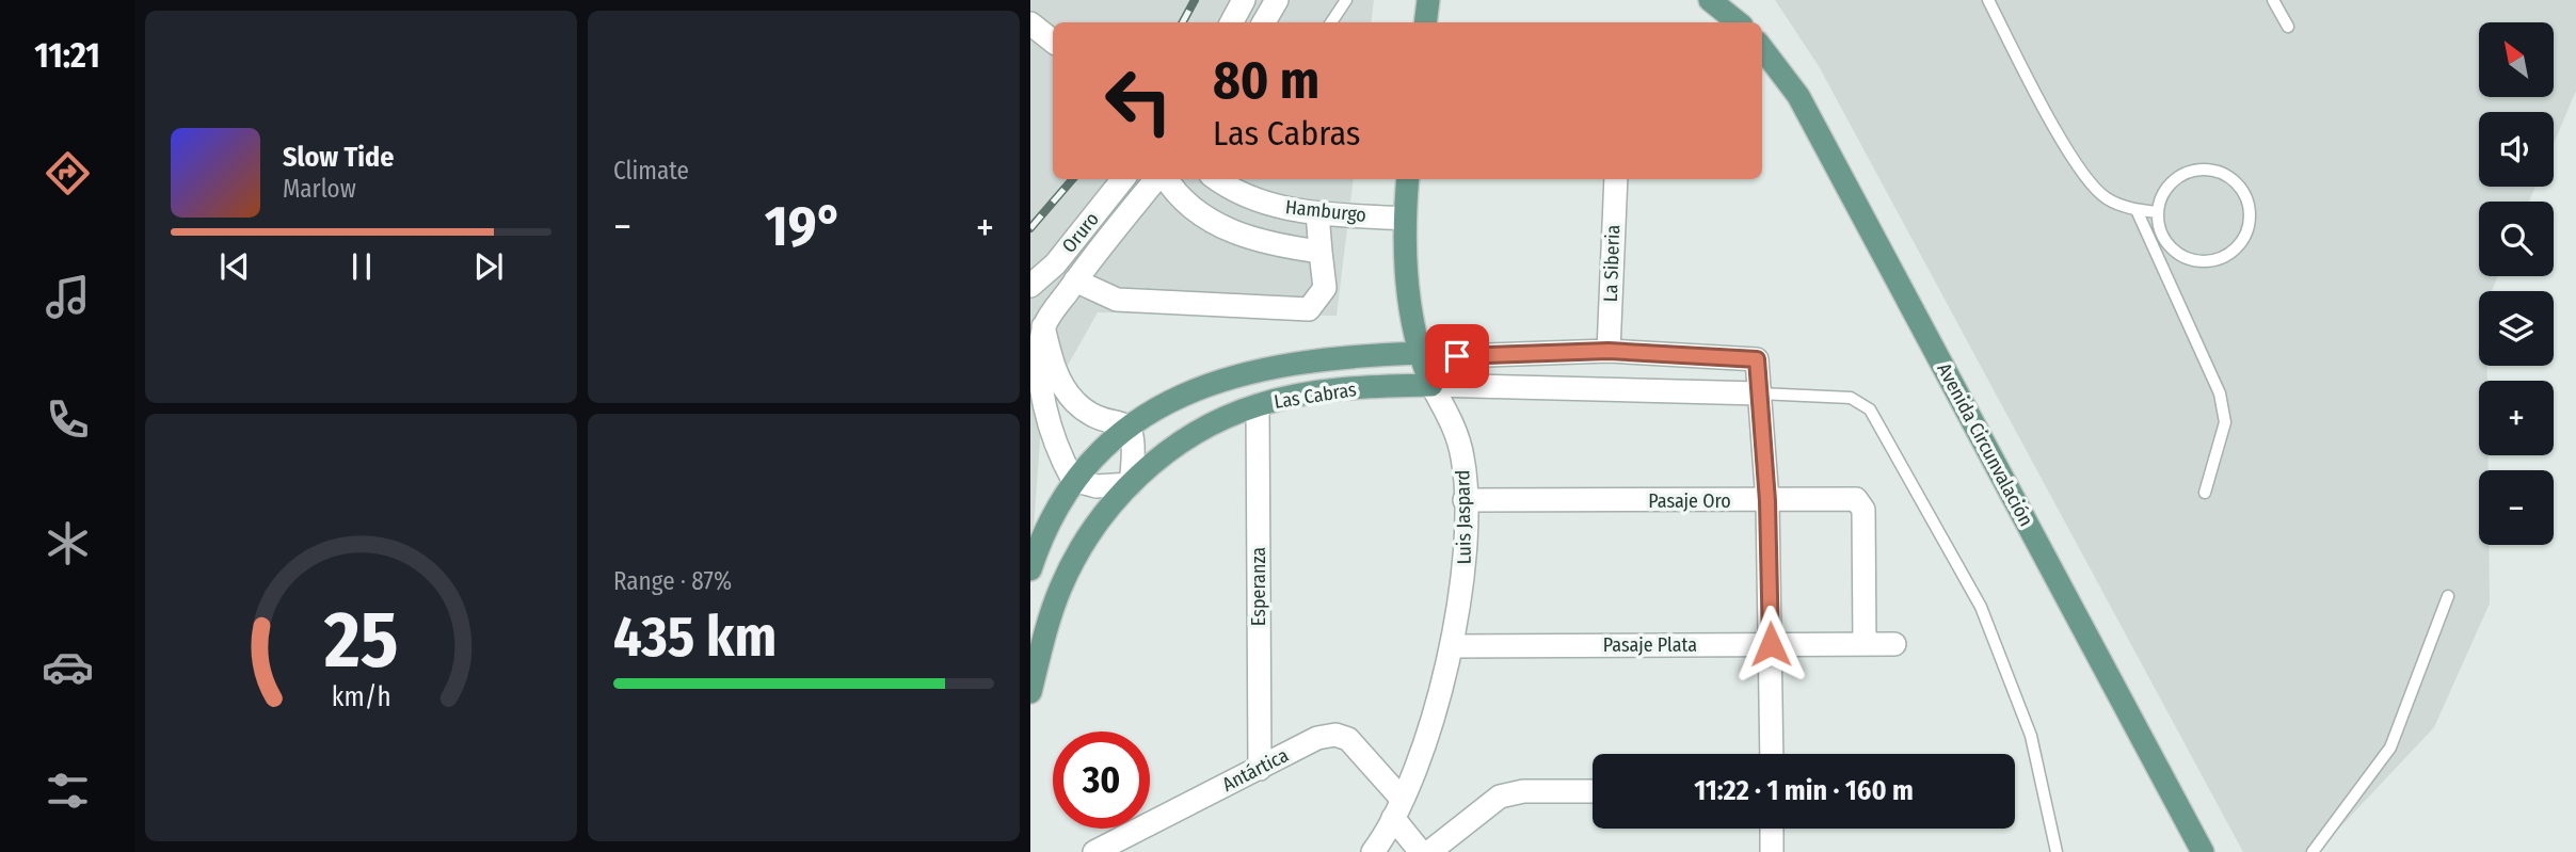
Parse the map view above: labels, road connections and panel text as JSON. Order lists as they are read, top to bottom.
{
  "streets": {
    "main road": ["Las Cabras", "Avenida Circunvalación", "Luis Jaspard"],
    "street": [
      "Hamburgo",
      "Oruro",
      "La Siberia",
      "Pasaje Oro",
      "Esperanza",
      "Pasaje Plata",
      "Antártica"
    ]
  },
  "crossings": [
    ["Hamburgo", "Luis Jaspard"],
    ["La Siberia", "Las Cabras"],
    ["Las Cabras", "Luis Jaspard"],
    ["Las Cabras", "Esperanza"],
    ["Pasaje Oro", "Luis Jaspard"],
    ["Pasaje Oro", "Pasaje Plata"],
    ["Luis Jaspard", "Pasaje Plata"],
    ["Luis Jaspard", "Antártica"],
    ["Esperanza", "Antártica"]
  ],
  "north": "top left",
  "page": {
    "tabs": "11:21",
    "tile": [
      "Climate",
      ["Range · 87%", "435 km"]
    ],
    "map_buttons": ["+", "−"],
    "turn": ["80 m", "Las Cabras"],
    "song": ["Slow Tide", "Marlow"],
    "heat": ["−", "19°", "+"],
    "limit": "30",
    "trip": "11:22 · 1 min · 160 m",
    "gauge": ["25", "km/h"]
  }
}
